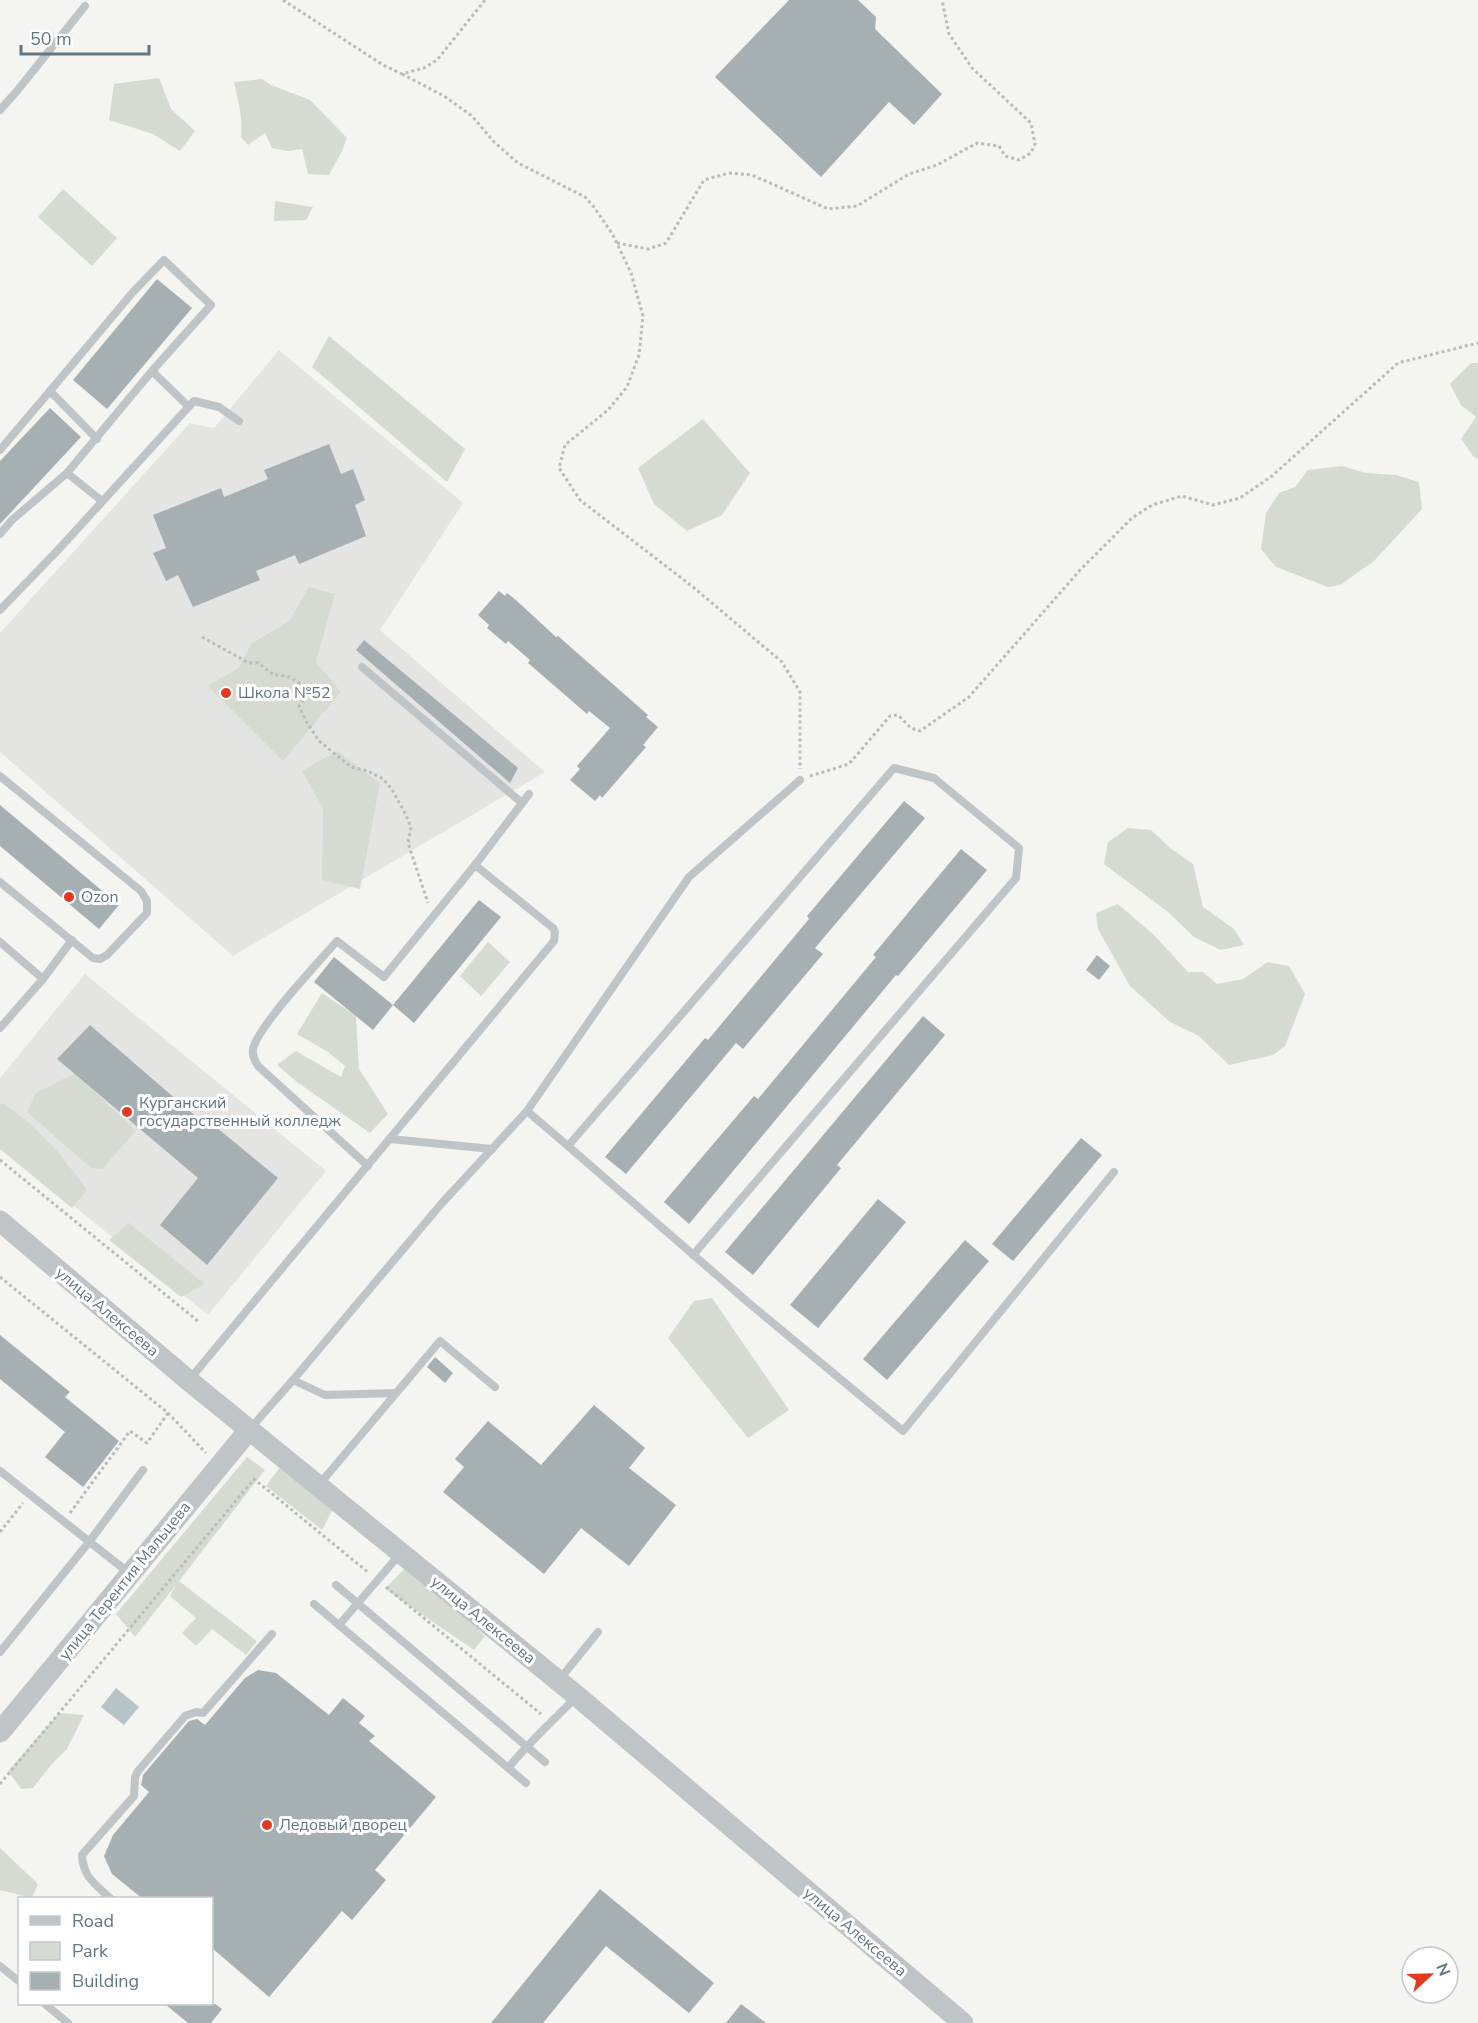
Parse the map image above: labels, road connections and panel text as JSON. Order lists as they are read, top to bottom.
{
  "streets": {
    "street": ["улица Алексеева", "улица Терентия Мальцева"]
  },
  "crossings": [
    ["улица Алексеева", "улица Терентия Мальцева"]
  ],
  "places": [
    "Школа №52",
    "Ozon",
    "Курганский государственный колледж",
    "Ледовый дворец"
  ],
  "legend": ["Road", "Park", "Building"],
  "scale_bar": "50 m",
  "north": "right"
}
